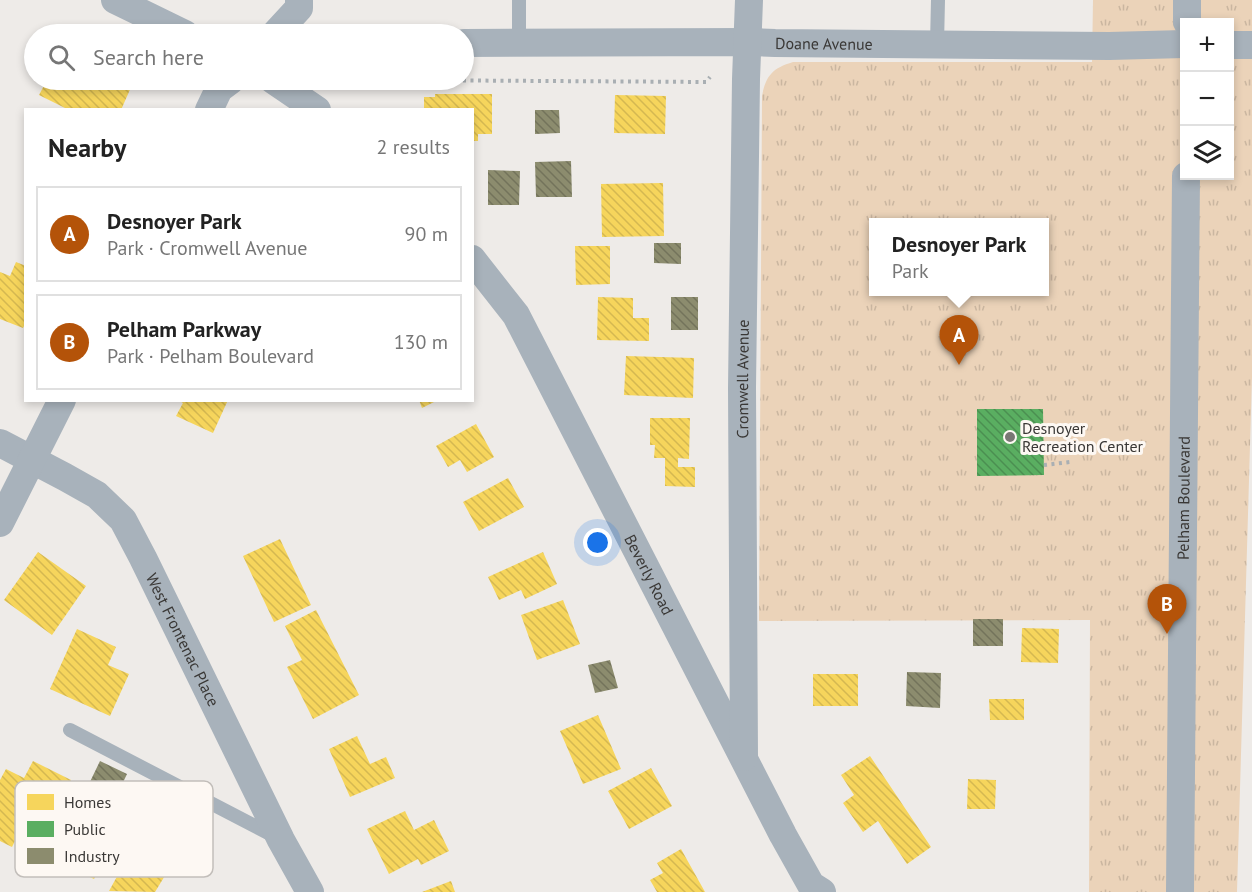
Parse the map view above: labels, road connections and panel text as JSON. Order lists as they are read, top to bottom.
{
  "streets": {
    "street": [
      "Doane Avenue",
      "Cromwell Avenue",
      "Pelham Boulevard",
      "Beverly Road",
      "West Frontenac Place"
    ]
  },
  "crossings": [
    ["Doane Avenue", "Cromwell Avenue"],
    ["Cromwell Avenue", "Beverly Road"]
  ],
  "places": ["Desnoyer Recreation Center"],
  "legend": ["Homes", "Public", "Industry"],
  "page": {
    "map_buttons": ["+", "−"],
    "search": "Search here",
    "heading": ["Nearby", "2 results"],
    "list": [
      {
        "mark": "A",
        "name": "Desnoyer Park",
        "note": "Park · Cromwell Avenue",
        "value": "90 m"
      },
      {
        "mark": "B",
        "name": "Pelham Parkway",
        "note": "Park · Pelham Boulevard",
        "value": "130 m"
      }
    ],
    "popup": ["Desnoyer Park", "Park"],
    "pins": ["A", "B"]
  }
}
